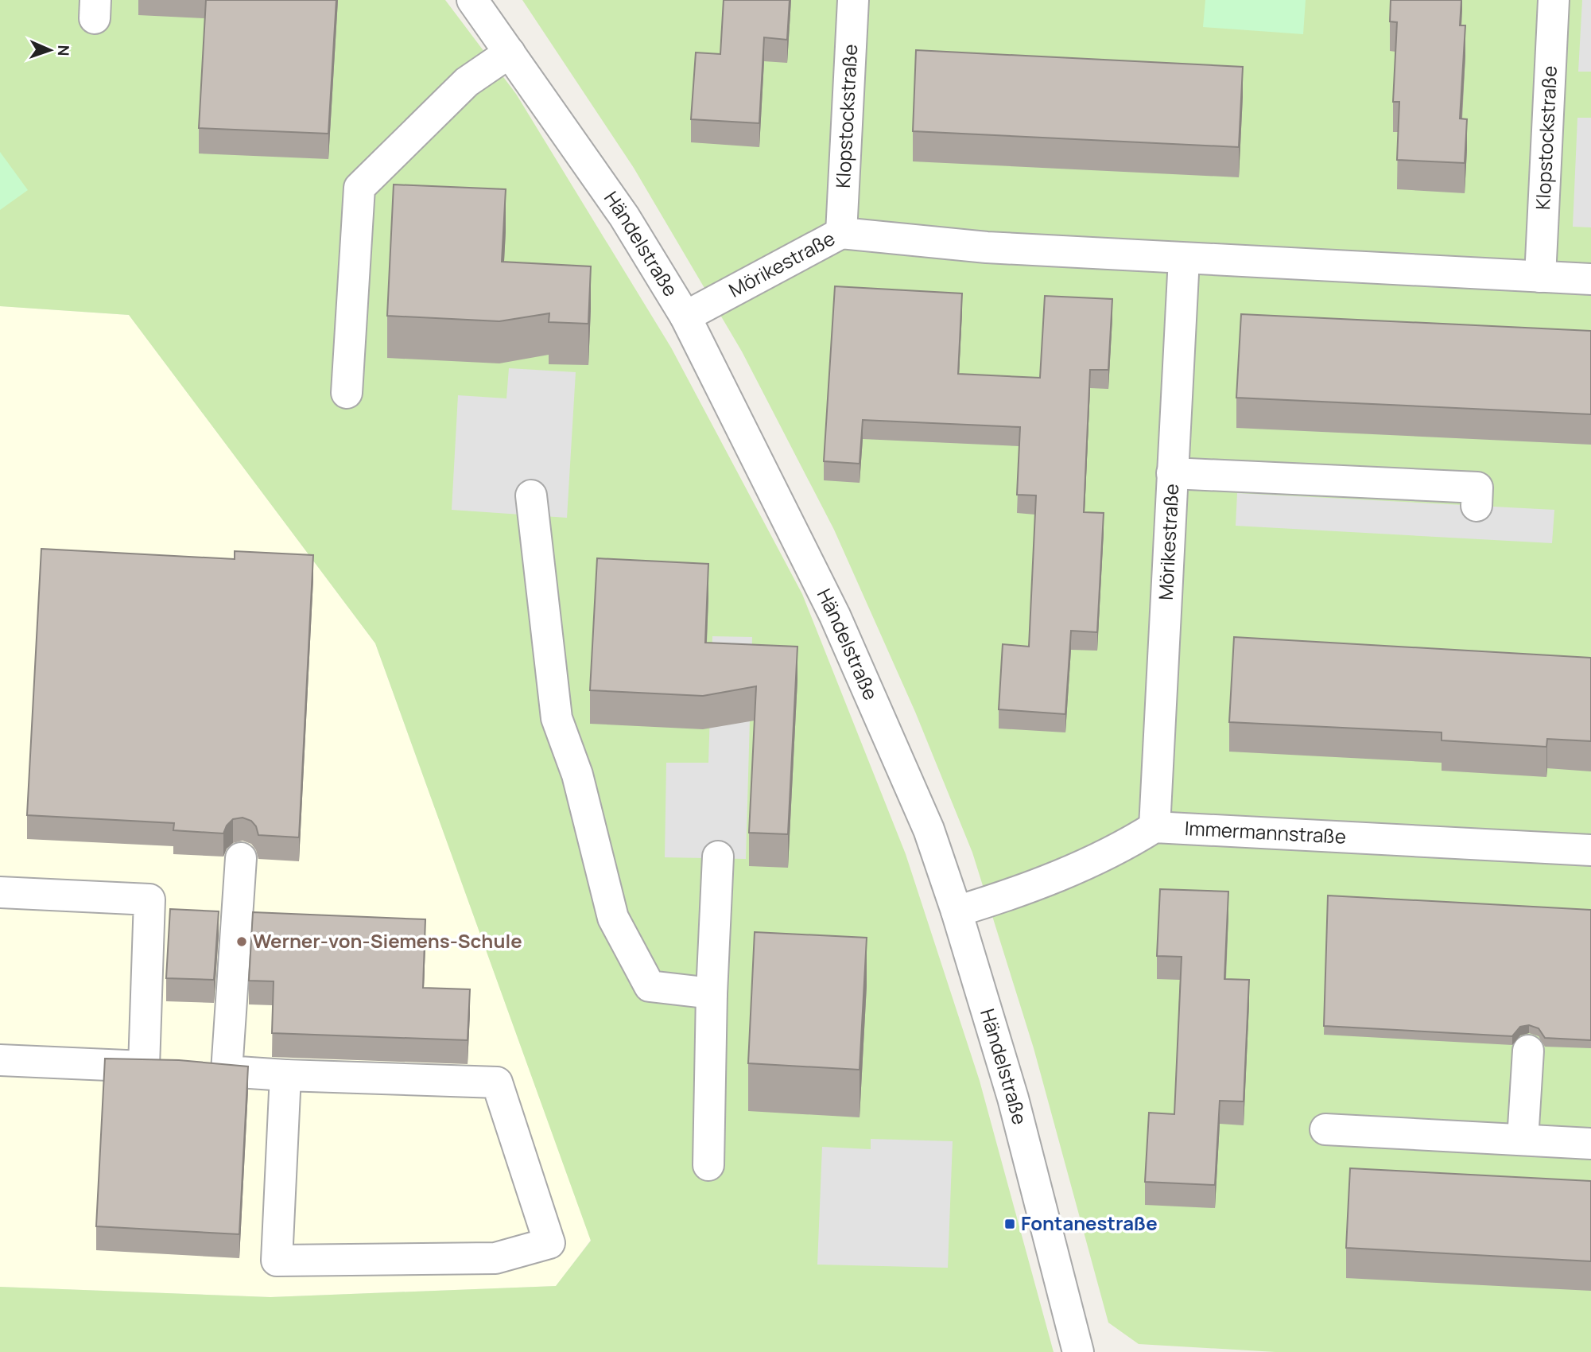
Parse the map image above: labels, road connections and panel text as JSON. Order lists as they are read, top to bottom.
{
  "streets": {
    "street": [
      "Klopstockstraße",
      "Händelstraße",
      "Mörikestraße",
      "Immermannstraße"
    ]
  },
  "crossings": [
    ["Klopstockstraße", "Mörikestraße"],
    ["Händelstraße", "Mörikestraße"],
    ["Mörikestraße", "Immermannstraße"]
  ],
  "places": {
    "other": ["Werner-von-Siemens-Schule"],
    "transit": ["Fontanestraße"]
  },
  "north": "right"
}
